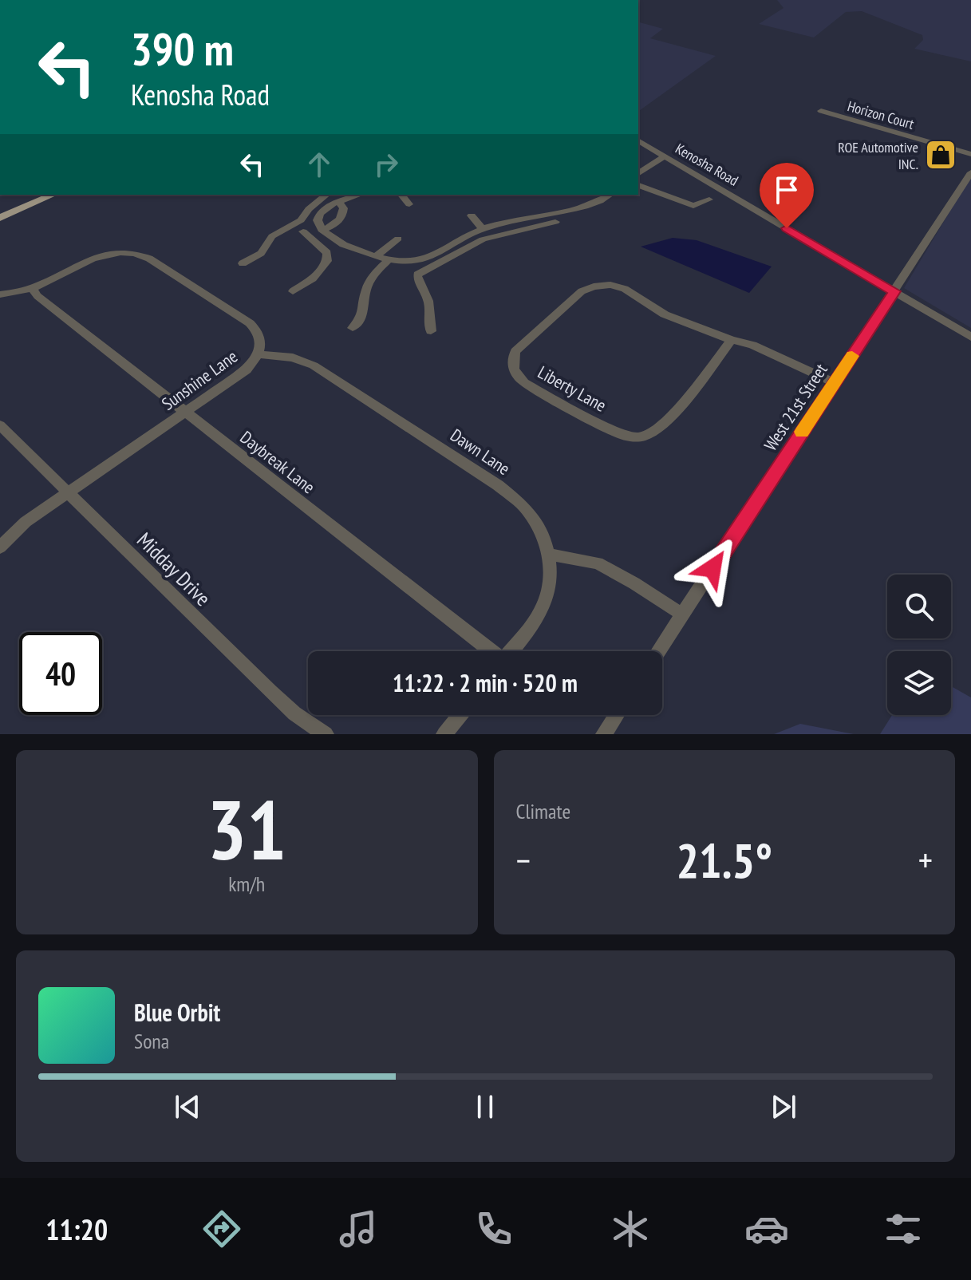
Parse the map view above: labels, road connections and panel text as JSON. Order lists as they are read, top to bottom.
{
  "streets": {
    "street": [
      "Horizon Court",
      "Kenosha Road",
      "Sunshine Lane",
      "Liberty Lane",
      "West 21st Street",
      "Dawn Lane",
      "Daybreak Lane",
      "Midday Drive"
    ]
  },
  "crossings": [
    ["Kenosha Road", "West 21st Street"],
    ["Sunshine Lane", "Dawn Lane"],
    ["Sunshine Lane", "Daybreak Lane"],
    ["Sunshine Lane", "Midday Drive"],
    ["Liberty Lane", "West 21st Street"]
  ],
  "places": {
    "shop": ["ROE Automotive INC."]
  },
  "page": {
    "turn": ["390 m", "Kenosha Road"],
    "limit": "40",
    "trip": "11:22 · 2 min · 520 m",
    "tile": [
      ["31", "km/h"],
      "Climate"
    ],
    "heat": ["−", "21.5°", "+"],
    "song": ["Blue Orbit", "Sona"],
    "tabs": "11:20"
  }
}
